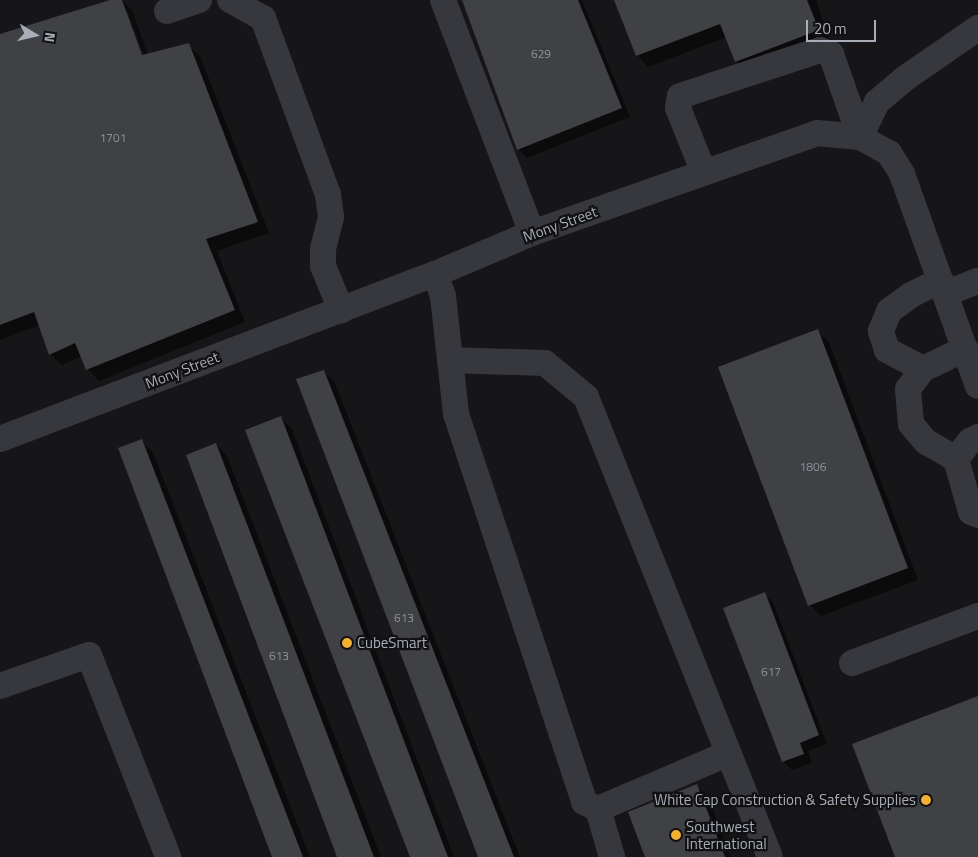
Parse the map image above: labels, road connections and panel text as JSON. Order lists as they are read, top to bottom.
{
  "streets": {
    "street": ["Mony Street"]
  },
  "places": ["CubeSmart", "White Cap Construction & Safety Supplies", "Southwest International"],
  "house_numbers": [
    "629",
    "1701",
    "1806",
    "613",
    "613",
    "617"
  ],
  "scale_bar": "20 m",
  "north": "right"
}
